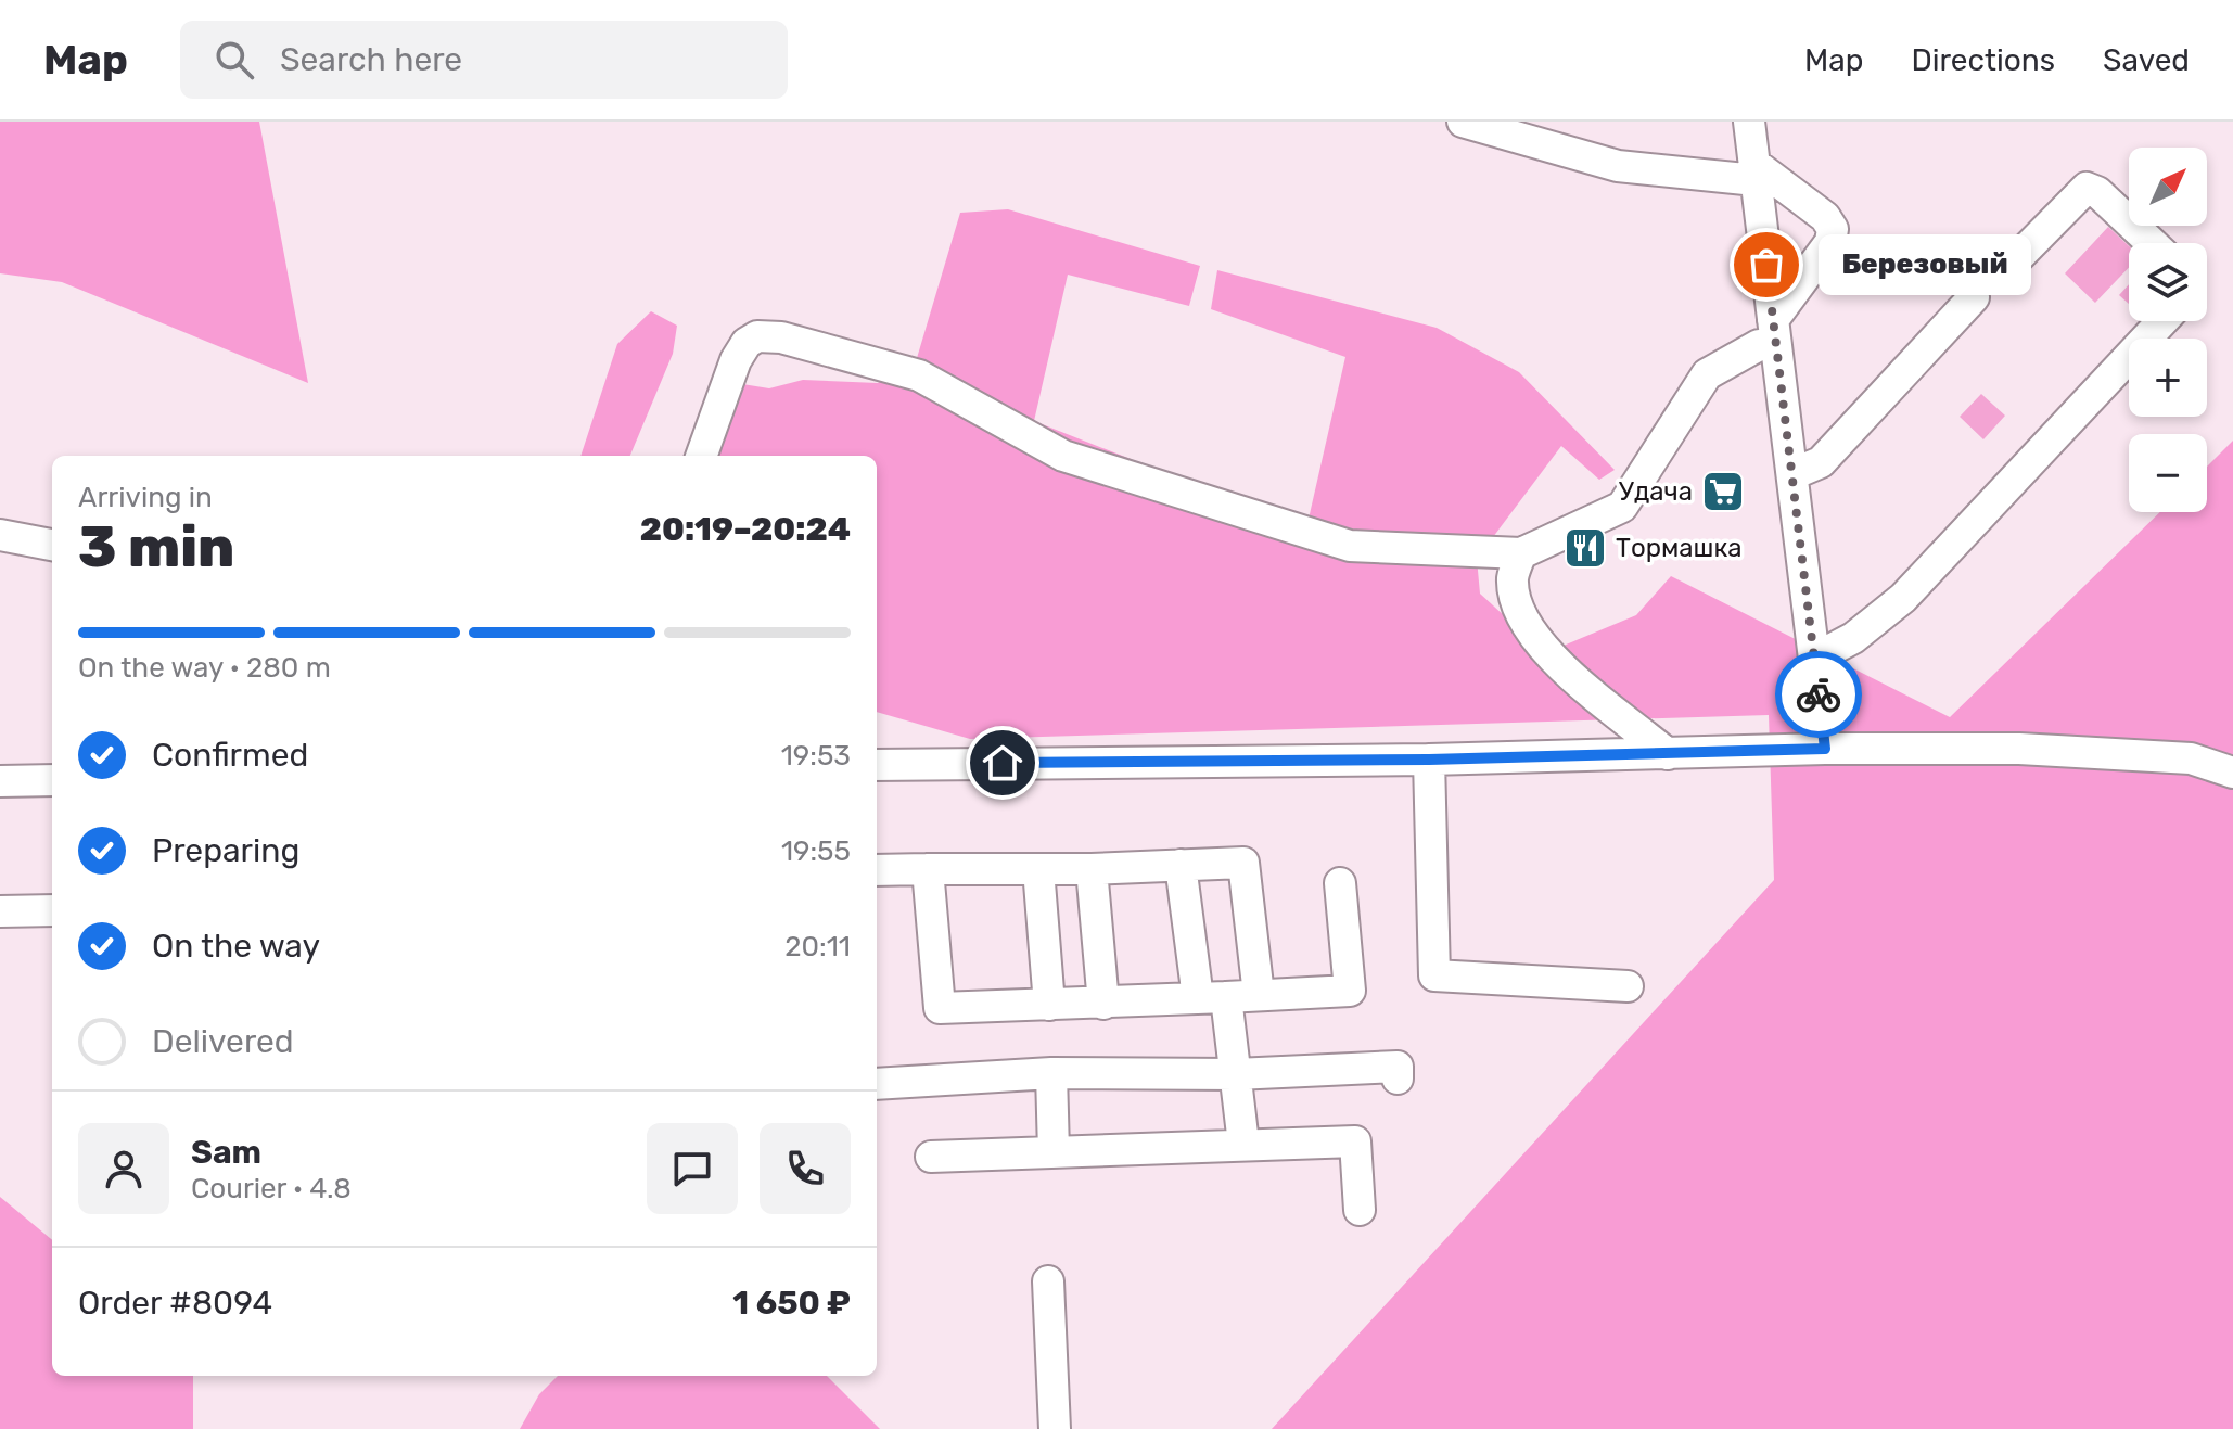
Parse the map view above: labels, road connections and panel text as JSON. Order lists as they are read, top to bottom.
{
  "places": {
    "other": ["Березовый"],
    "supermarket": ["Удача"],
    "restaurant": ["Тормашка"]
  },
  "north": "top right",
  "page": {
    "header": "Map",
    "search": "Search here",
    "nav": ["Map", "Directions", "Saved"],
    "map_buttons": ["+", "−"],
    "bubble": "Березовый",
    "heading": ["3 min", "Arriving in", "20:19–20:24"],
    "panel": [
      "Sam",
      "Courier · 4.8",
      "Order #8094",
      "1 650 ₽"
    ],
    "bar": "On the way · 280 m",
    "list": [
      ["Confirmed", "19:53"],
      ["Preparing", "19:55"],
      ["On the way", "20:11"],
      "Delivered"
    ]
  }
}
